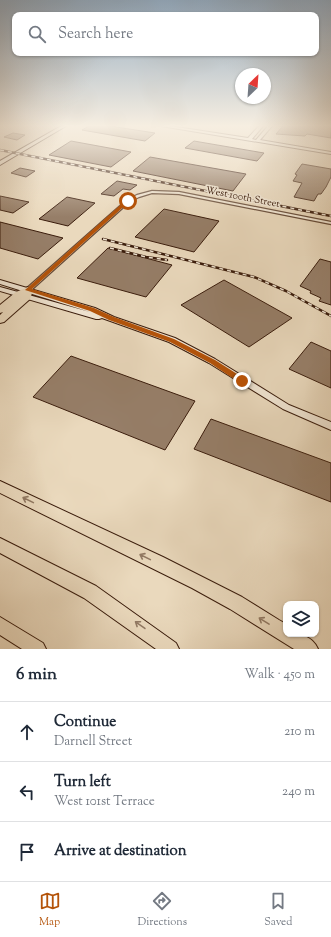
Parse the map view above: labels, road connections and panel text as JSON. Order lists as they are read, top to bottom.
{
  "streets": {
    "street": ["West 100th Street"]
  },
  "north": "top right",
  "page": {
    "search": "Search here",
    "heading": ["6 min", "Walk · 450 m"],
    "list": [
      ["Continue", "Darnell Street", "210 m"],
      ["Turn left", "West 101st Terrace", "240 m"],
      "Arrive at destination"
    ],
    "nav": ["Map", "Directions", "Saved"]
  }
}
